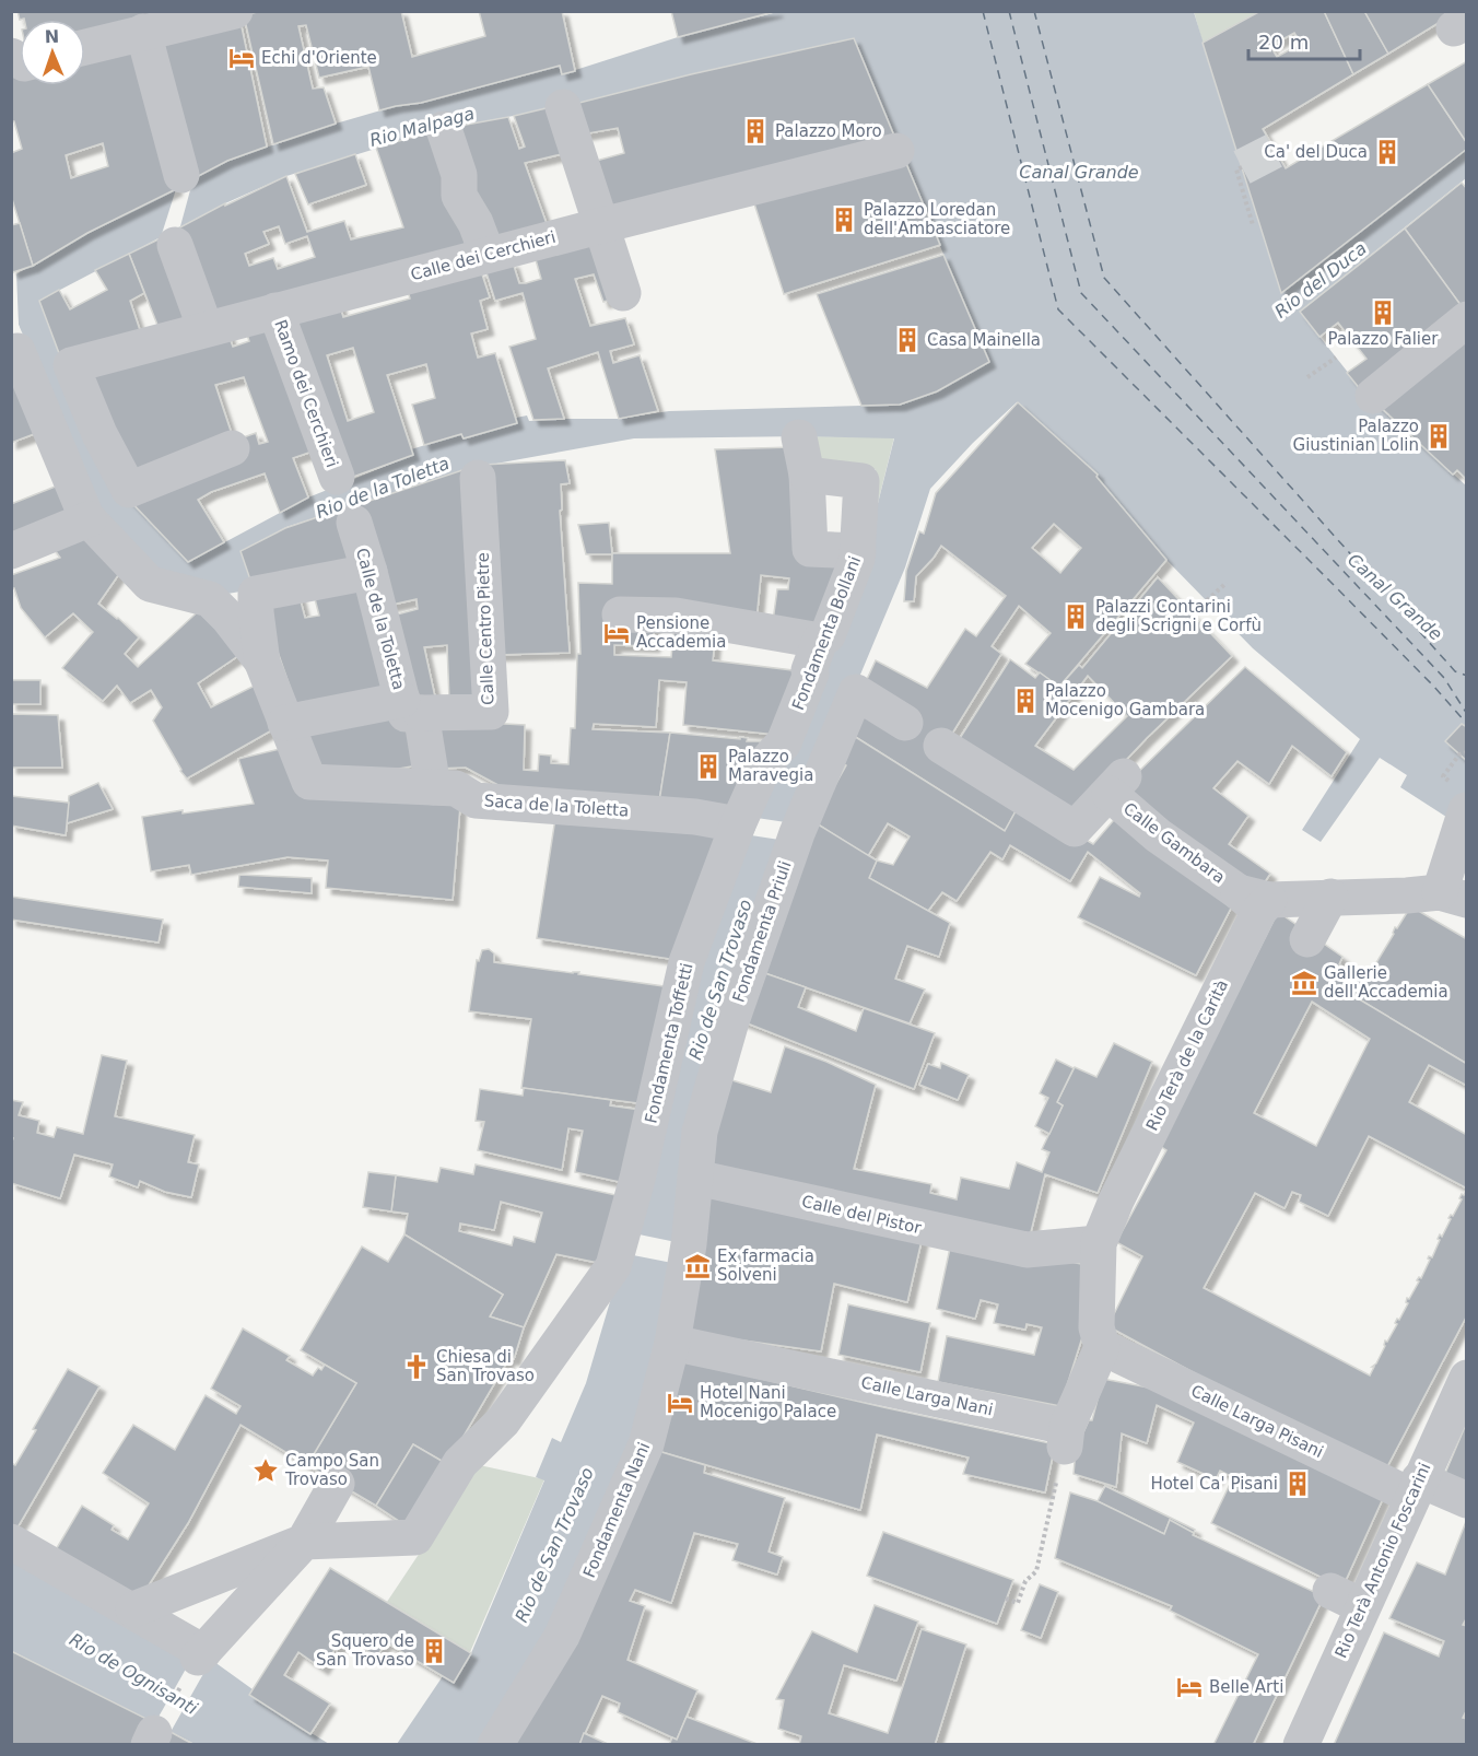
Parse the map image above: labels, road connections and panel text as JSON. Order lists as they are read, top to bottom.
{
  "streets": {
    "street": [
      "Calle dei Cerchieri",
      "Ramo dei Cerchieri",
      "Calle de la Toletta",
      "Calle Centro Pietre",
      "Fondamenta Bollani",
      "Saca de la Toletta",
      "Calle Gambara",
      "Fondamenta Priuli",
      "Fondamenta Toffetti",
      "Rio Terà de la Carità",
      "Calle del Pistor",
      "Calle Larga Nani",
      "Calle Larga Pisani",
      "Fondamenta Nani",
      "Rio Terà Antonio Foscarini"
    ]
  },
  "crossings": [
    ["Calle dei Cerchieri", "Ramo dei Cerchieri"],
    ["Calle de la Toletta", "Calle Centro Pietre"],
    ["Calle de la Toletta", "Saca de la Toletta"],
    ["Fondamenta Bollani", "Saca de la Toletta"],
    ["Fondamenta Bollani", "Fondamenta Toffetti"],
    ["Saca de la Toletta", "Fondamenta Toffetti"],
    ["Calle Gambara", "Rio Terà de la Carità"],
    ["Fondamenta Priuli", "Calle del Pistor"],
    ["Fondamenta Priuli", "Fondamenta Nani"],
    ["Rio Terà de la Carità", "Calle del Pistor"],
    ["Calle del Pistor", "Fondamenta Nani"],
    ["Calle Larga Nani", "Fondamenta Nani"],
    ["Calle Larga Pisani", "Rio Terà Antonio Foscarini"]
  ],
  "water": [
    "Rio Malpaga",
    "Canal Grande",
    "Rio del Duca",
    "Rio de la Toletta",
    "Rio de San Trovaso",
    "Rio de Ognisanti"
  ],
  "places": {
    "hotel": [
      "Echi d'Oriente",
      "Pensione Accademia",
      "Hotel Nani Mocenigo Palace",
      "Belle Arti"
    ],
    "building": [
      "Palazzo Moro",
      "Ca' del Duca",
      "Palazzo Loredan dell'Ambasciatore",
      "Palazzo Falier",
      "Casa Mainella",
      "Palazzo Giustinian Lolin",
      "Palazzi Contarini degli Scrigni e Corfù",
      "Palazzo Mocenigo Gambara",
      "Palazzo Maravegia",
      "Hotel Ca' Pisani",
      "Squero de San Trovaso"
    ],
    "museum": ["Gallerie dell'Accademia", "Ex farmacia Solveni"],
    "church": ["Chiesa di San Trovaso"],
    "place": ["Campo San Trovaso"]
  },
  "scale_bar": "20 m",
  "north": "top"
}
